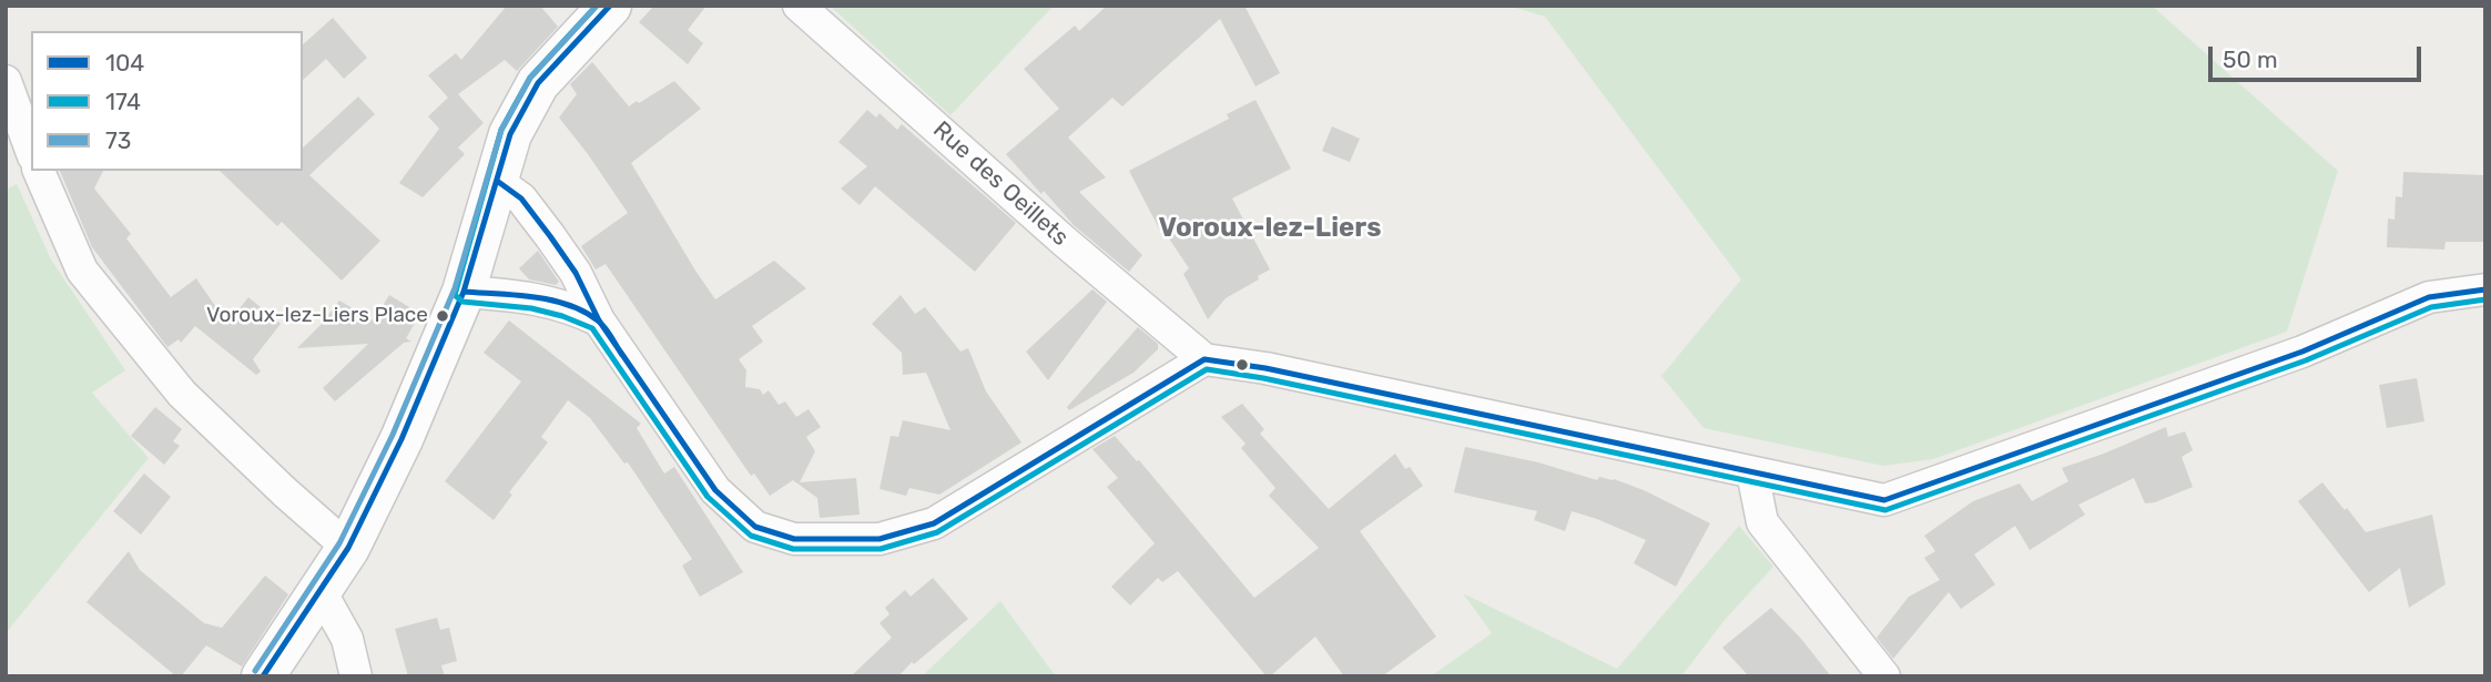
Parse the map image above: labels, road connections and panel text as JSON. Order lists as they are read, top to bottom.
{
  "streets": {
    "street": ["Rue des Oeillets"]
  },
  "districts": ["Voroux-lez-Liers"],
  "places": ["Voroux-lez-Liers Place"],
  "lines": ["transit line 104", "transit line 174", "transit line 73"],
  "legend": ["104", "174", "73"],
  "scale_bar": "50 m"
}
